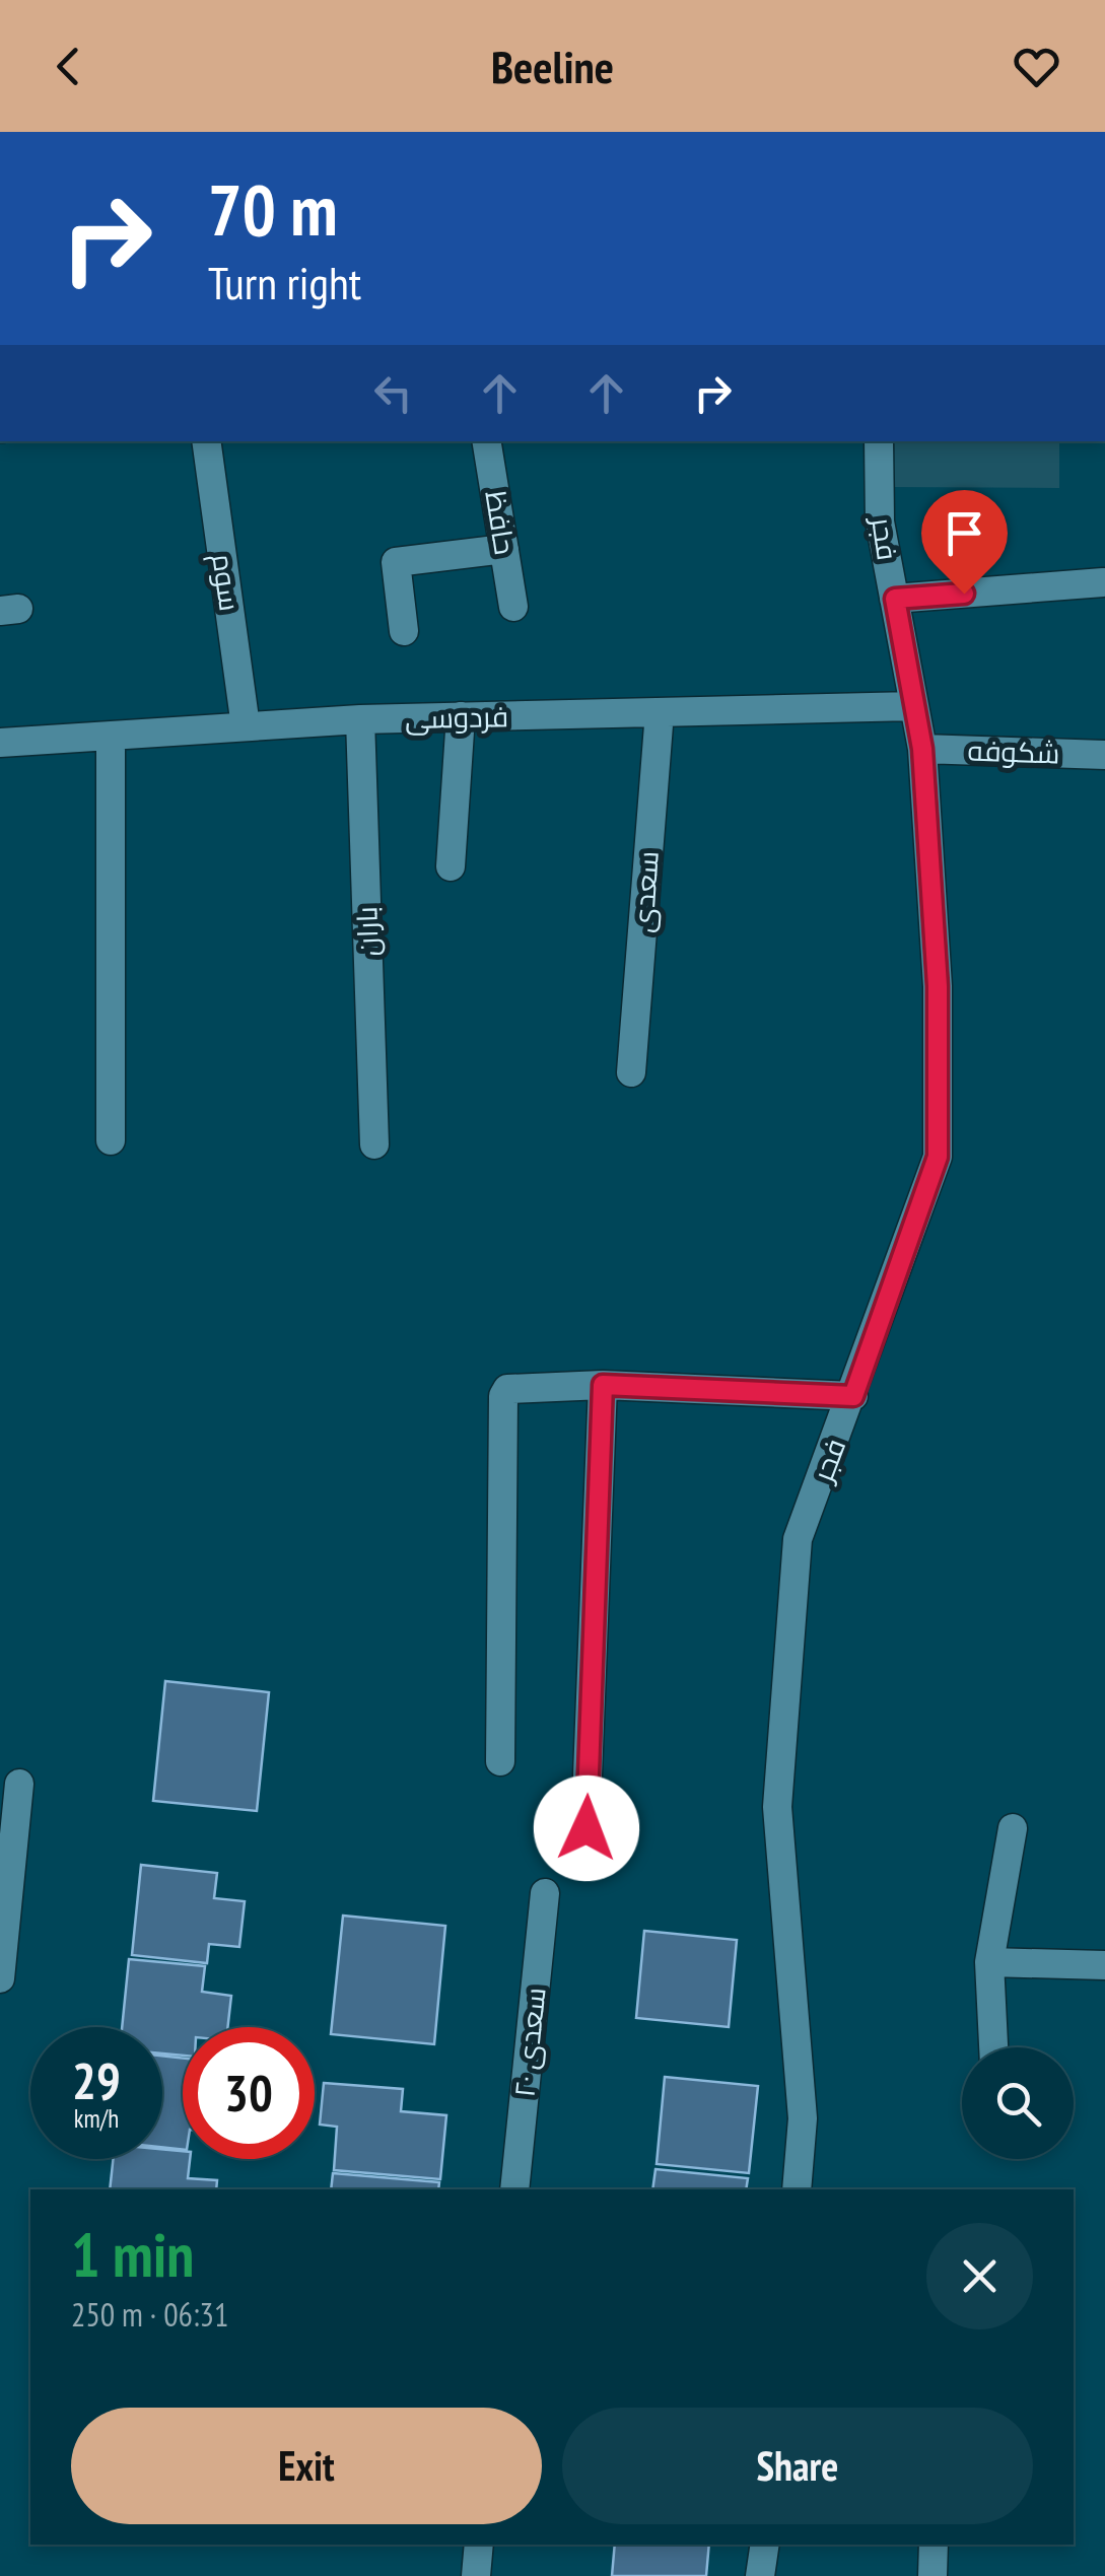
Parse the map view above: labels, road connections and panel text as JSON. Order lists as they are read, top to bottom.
{
  "streets": {
    "street": [
      "حافظ",
      "فجر",
      "سوم",
      "فردوسی",
      "شکوفه",
      "سعدی",
      "باران",
      "سعدی ۲۰"
    ]
  },
  "crossings": [
    ["فجر", "فردوسی"],
    ["فجر", "شکوفه"],
    ["سوم", "فردوسی"],
    ["فردوسی", "سعدی"],
    ["فردوسی", "باران"]
  ],
  "page": {
    "header": "Beeline",
    "turn": ["70 m", "Turn right"],
    "speed": "29 km/h",
    "limit": "30",
    "heading": ["1 min", "250 m · 06:31"],
    "buttons": ["Exit", "Share"]
  }
}
